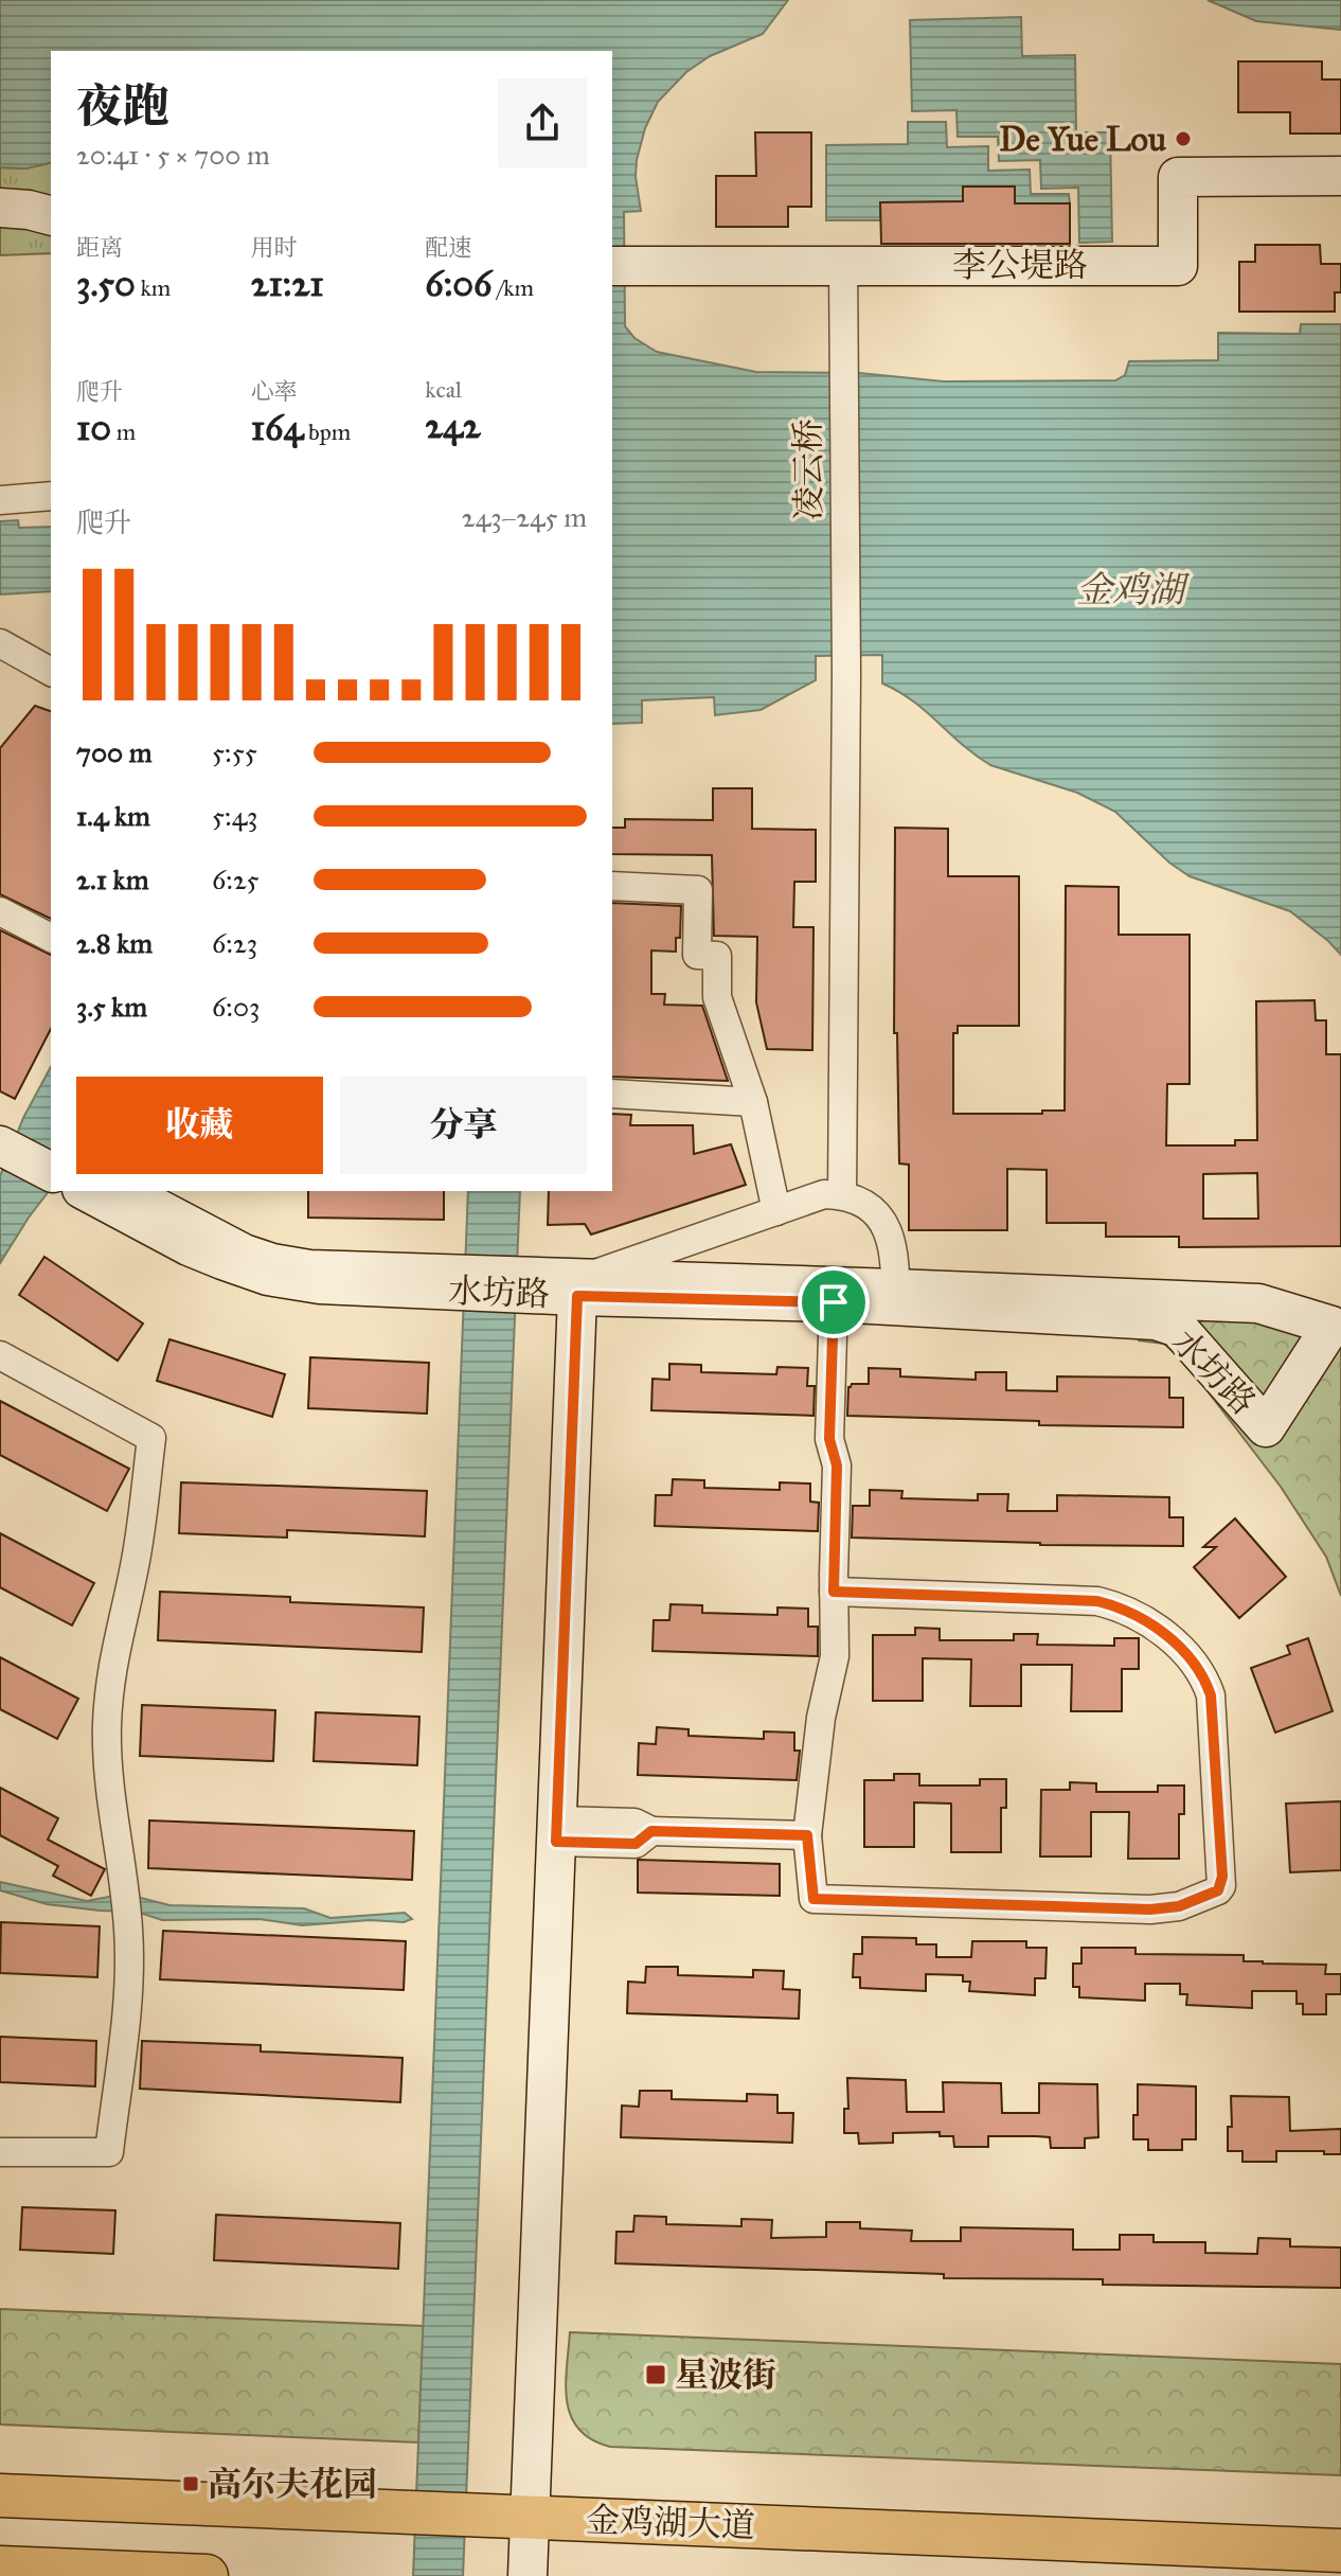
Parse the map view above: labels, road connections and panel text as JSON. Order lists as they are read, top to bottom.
{
  "streets": {
    "main road": ["金鸡湖大道"],
    "street": ["李公堤路", "凌云桥", "水坊路"]
  },
  "crossings": [
    ["李公堤路", "凌云桥"]
  ],
  "water": ["金鸡湖"],
  "places": {
    "other": ["De Yue Lou"],
    "transit": ["星波街", "高尔夫花园"]
  },
  "page": {
    "heading": ["夜跑", "20:41 · 5 × 700 m"],
    "stats": [
      ["距离", "3.50 km"],
      ["用时", "21:21"],
      ["配速", "6:06 /km"],
      ["爬升", "10 m"],
      ["心率", "164 bpm"],
      ["kcal", "242"]
    ],
    "chart": ["爬升", "243–245 m"],
    "list": [
      {
        "name": "700 m",
        "note": "5:55"
      },
      {
        "name": "1.4 km",
        "note": "5:43"
      },
      {
        "name": "2.1 km",
        "note": "6:25"
      },
      {
        "name": "2.8 km",
        "note": "6:23"
      },
      {
        "name": "3.5 km",
        "note": "6:03"
      }
    ],
    "buttons": ["收藏", "分享"]
  }
}
